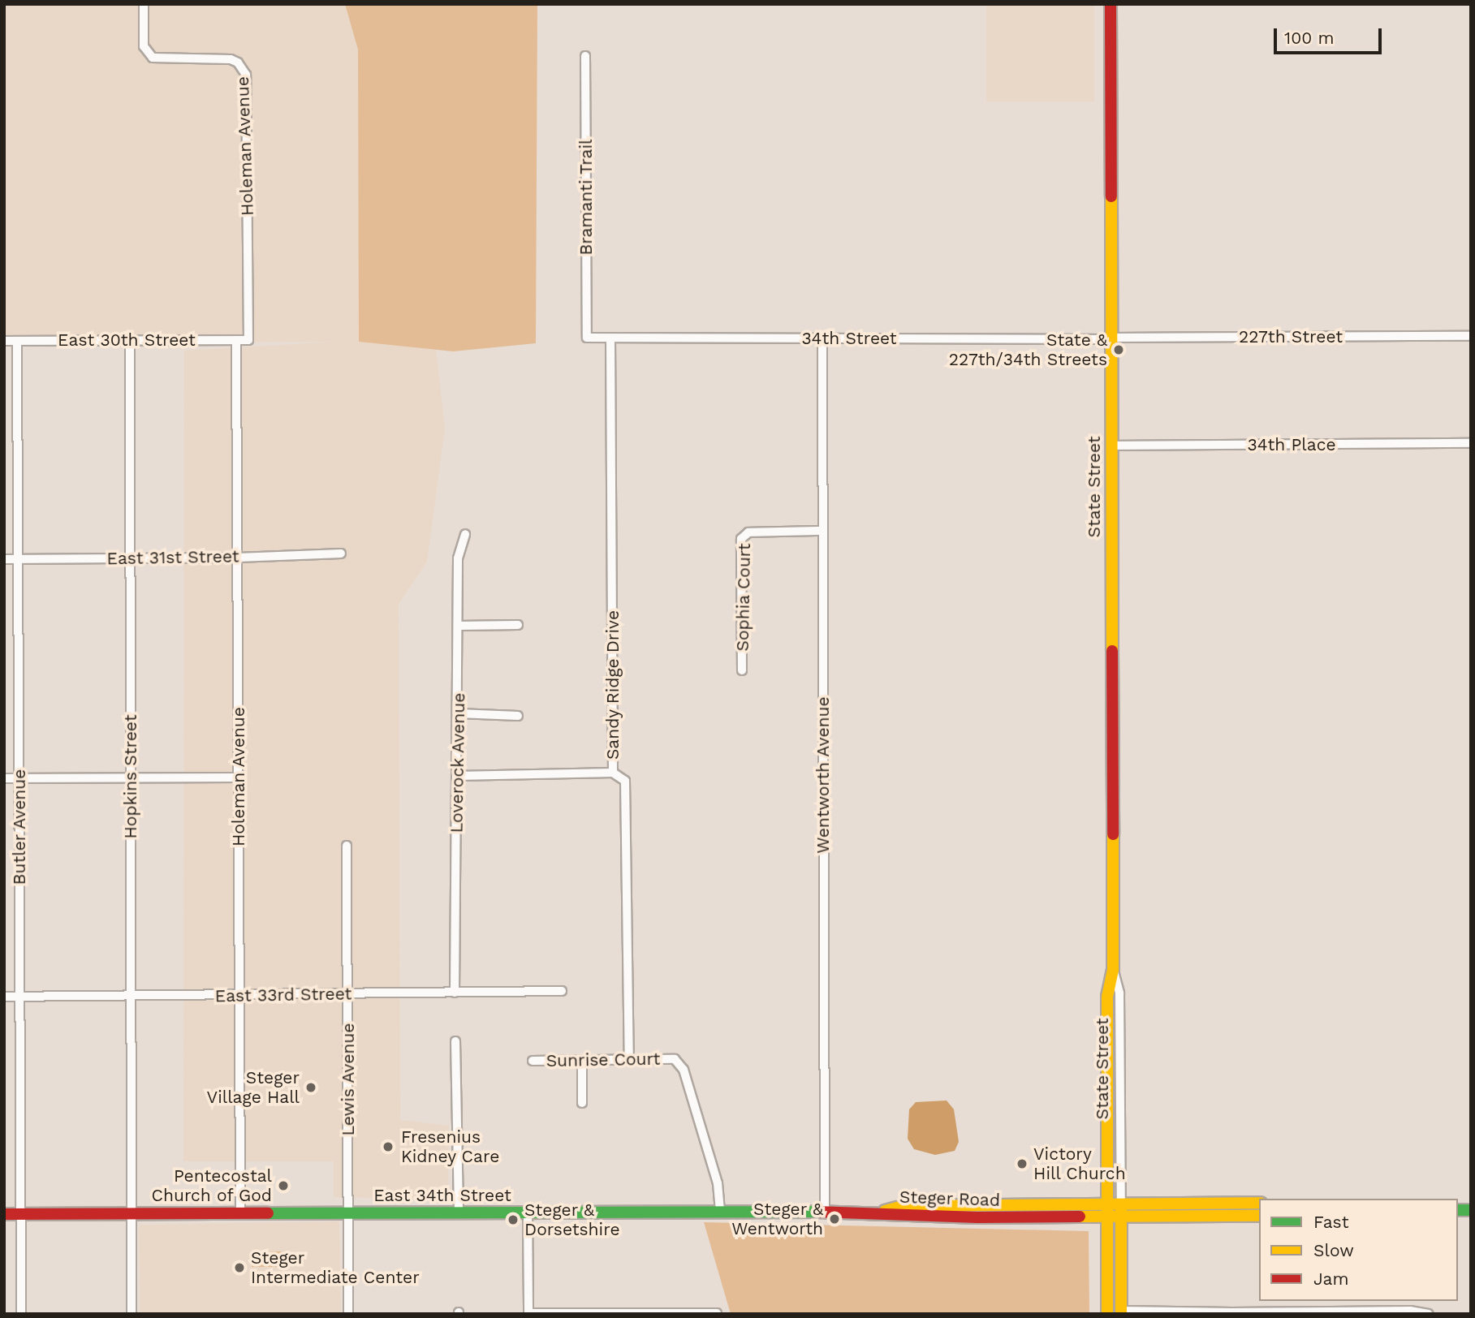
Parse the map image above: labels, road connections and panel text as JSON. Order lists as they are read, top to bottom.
{
  "streets": {
    "street": [
      "Holeman Avenue",
      "Bramanti Trail",
      "227th Street",
      "34th Street",
      "East 30th Street",
      "34th Place",
      "State Street",
      "East 31st Street",
      "Sophia Court",
      "Sandy Ridge Drive",
      "Loverock Avenue",
      "Wentworth Avenue",
      "Hopkins Street",
      "Butler Avenue",
      "East 33rd Street",
      "Sunrise Court",
      "Lewis Avenue",
      "East 34th Street",
      "Steger Road"
    ]
  },
  "crossings": [
    ["Holeman Avenue", "East 30th Street"],
    ["Holeman Avenue", "East 31st Street"],
    ["Holeman Avenue", "East 33rd Street"],
    ["Holeman Avenue", "East 34th Street"],
    ["Bramanti Trail", "34th Street"],
    ["227th Street", "34th Street"],
    ["227th Street", "State Street"],
    ["34th Street", "State Street"],
    ["34th Street", "Sandy Ridge Drive"],
    ["34th Street", "Wentworth Avenue"],
    ["East 30th Street", "Hopkins Street"],
    ["East 30th Street", "Butler Avenue"],
    ["34th Place", "State Street"],
    ["State Street", "Steger Road"],
    ["East 31st Street", "Hopkins Street"],
    ["East 31st Street", "Butler Avenue"],
    ["Sophia Court", "Wentworth Avenue"],
    ["Sandy Ridge Drive", "Sunrise Court"],
    ["Loverock Avenue", "East 33rd Street"],
    ["Wentworth Avenue", "East 34th Street"],
    ["Hopkins Street", "East 33rd Street"],
    ["Hopkins Street", "East 34th Street"],
    ["Butler Avenue", "East 33rd Street"],
    ["Butler Avenue", "East 34th Street"],
    ["East 33rd Street", "Lewis Avenue"],
    ["Sunrise Court", "East 34th Street"],
    ["Lewis Avenue", "East 34th Street"],
    ["East 34th Street", "Steger Road"]
  ],
  "places": [
    "State & 227th/34th Streets",
    "Steger Village Hall",
    "Fresenius Kidney Care",
    "Victory Hill Church",
    "Pentecostal Church of God",
    "Steger & Wentworth",
    "Steger & Dorsetshire",
    "Steger Intermediate Center"
  ],
  "legend": ["Fast", "Slow", "Jam"],
  "scale_bar": "100 m"
}
